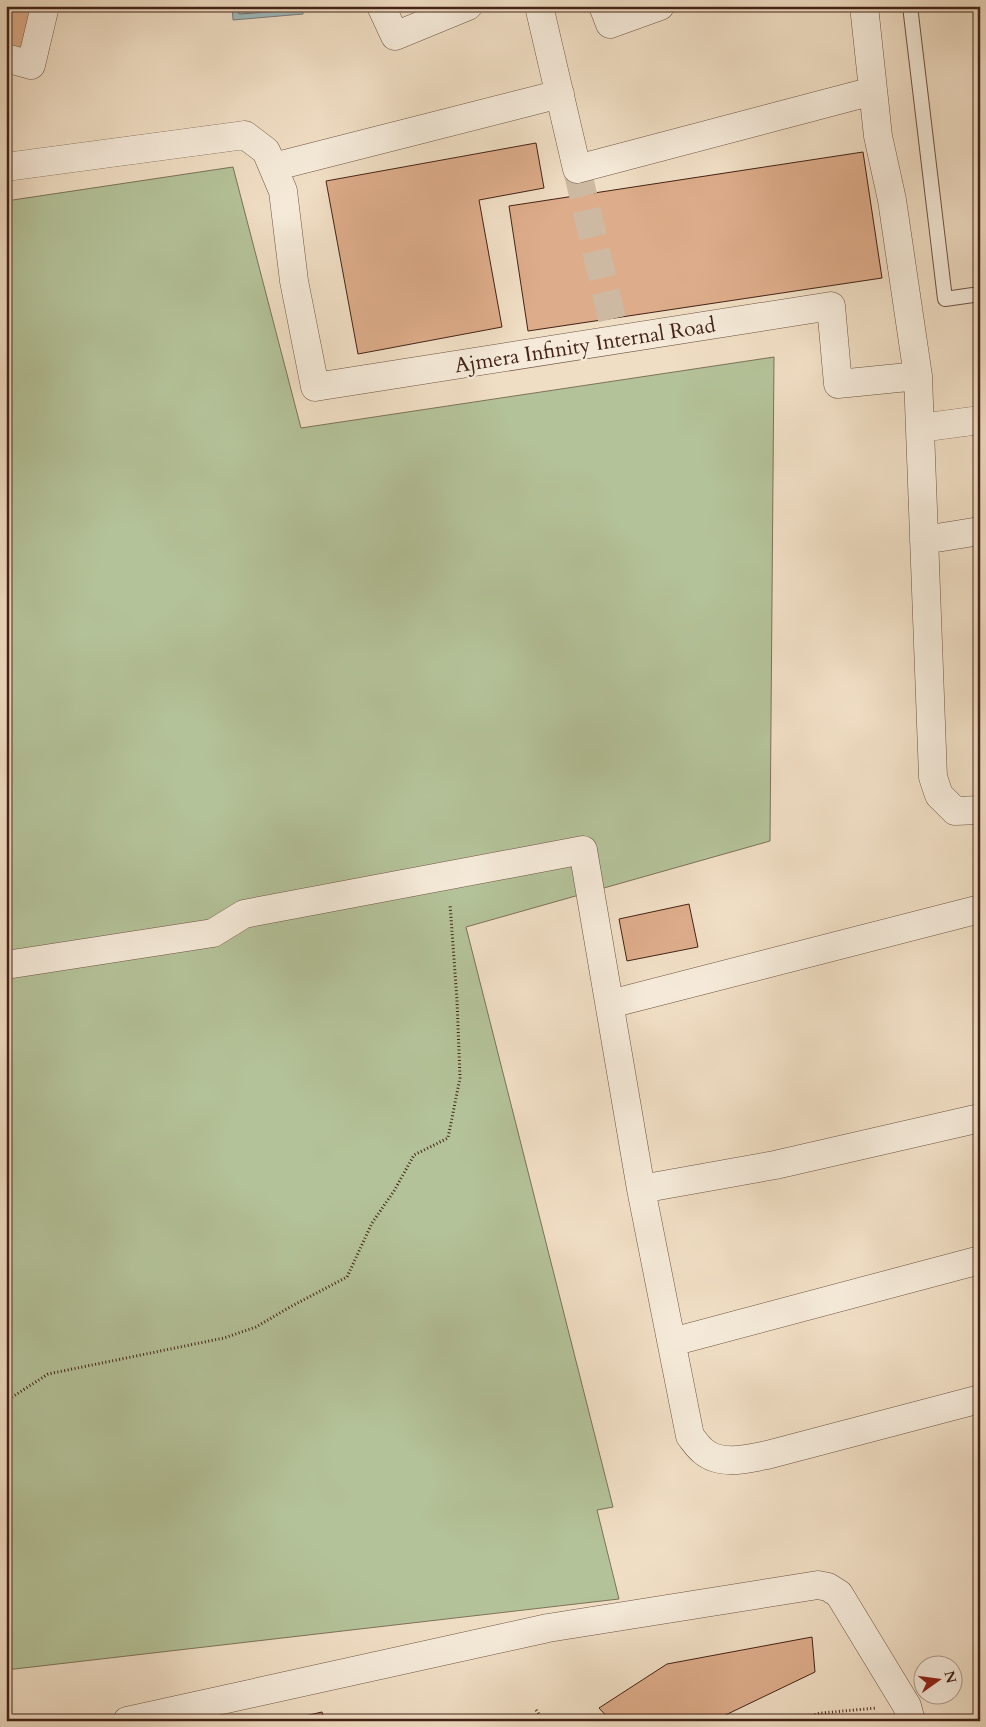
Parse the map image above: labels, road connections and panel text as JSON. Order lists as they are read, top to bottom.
{
  "streets": {
    "street": ["Ajmera Infinity Internal Road"]
  },
  "north": "right"
}
